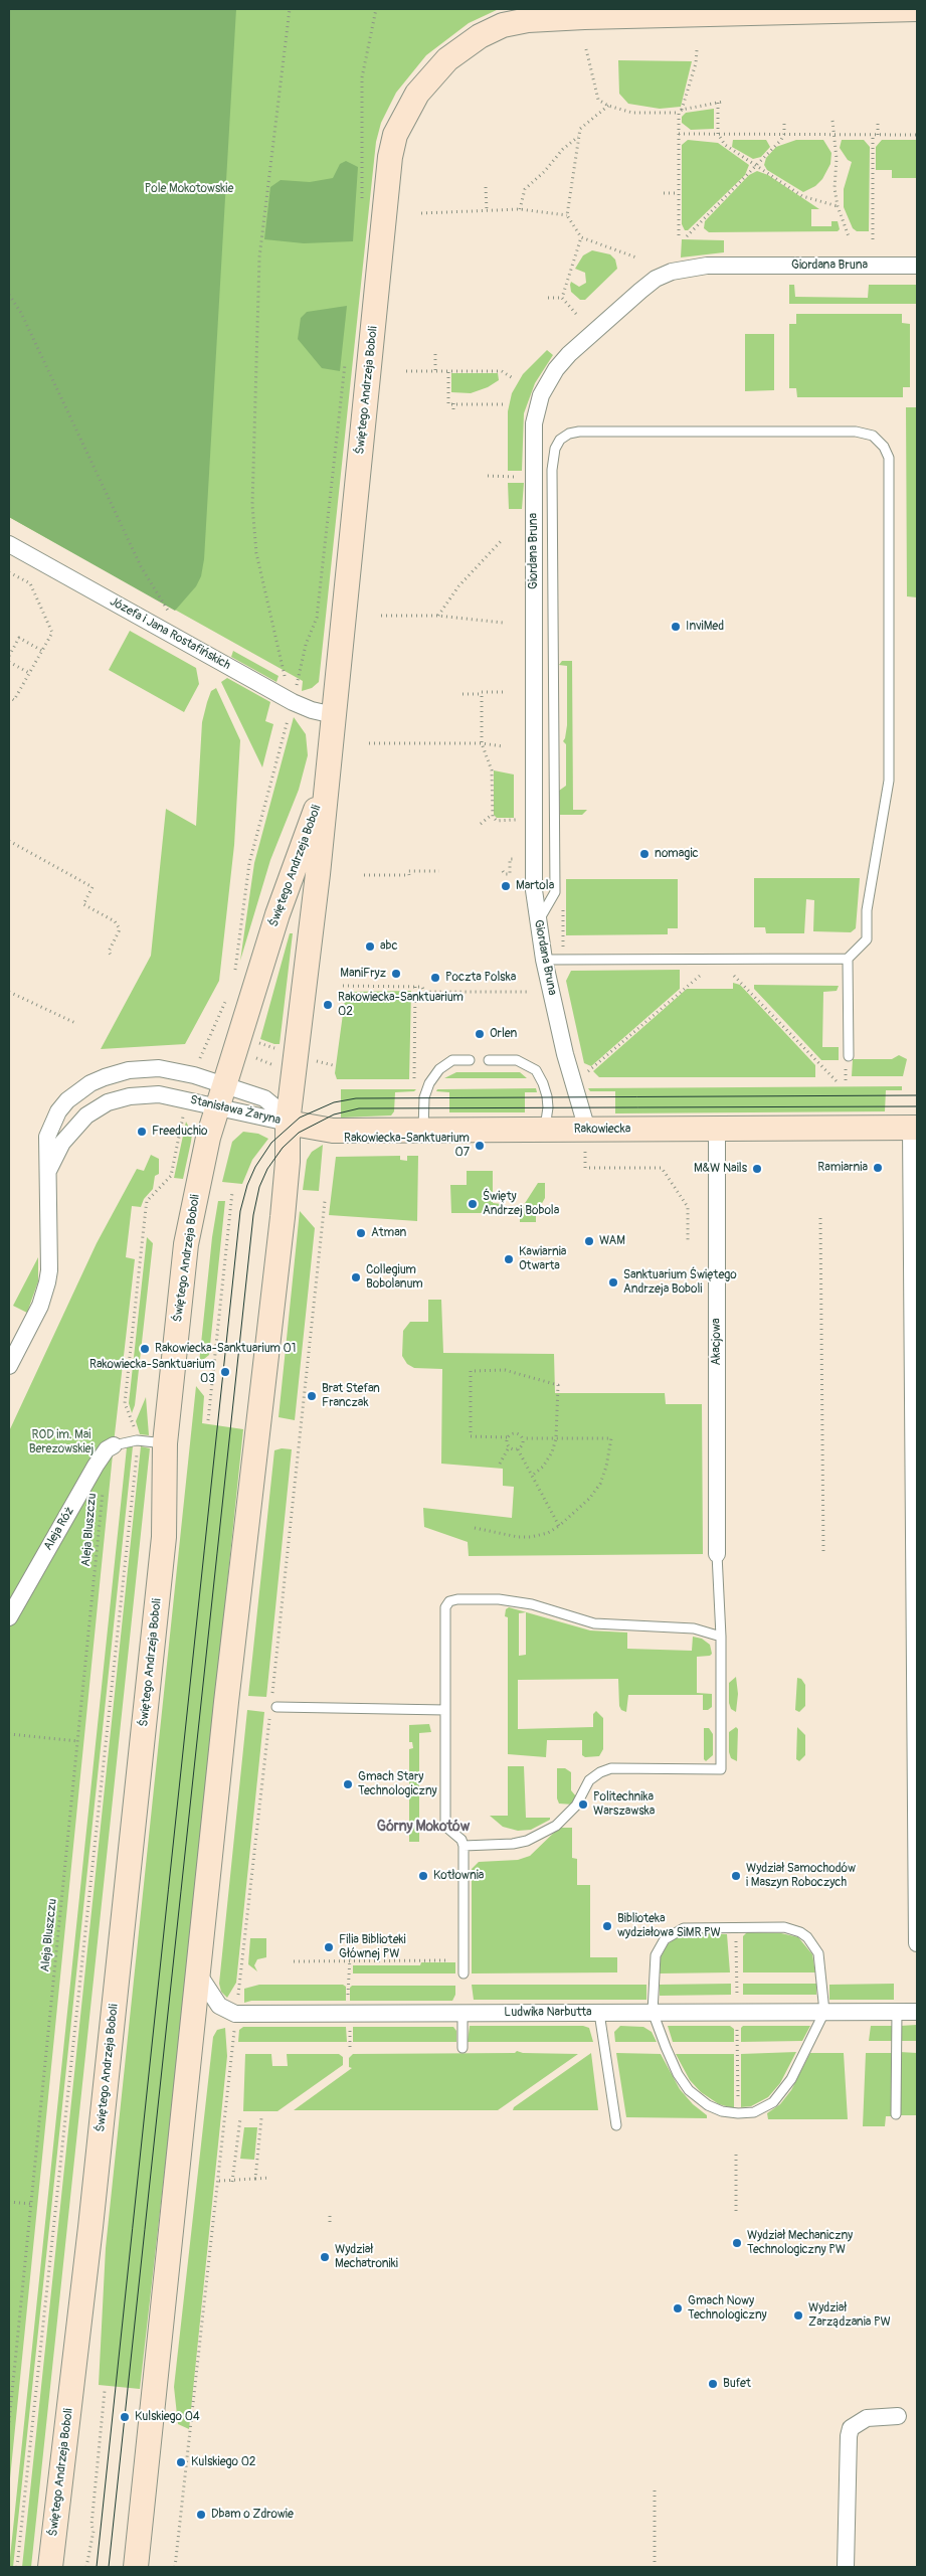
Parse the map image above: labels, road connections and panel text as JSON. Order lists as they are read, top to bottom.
{
  "streets": {
    "main road": ["Świętego Andrzeja Boboli", "Rakowiecka"],
    "street": [
      "Giordana Bruna",
      "Józefa i Jana Rostafińskich",
      "Stanisława Żaryna",
      "Akacjowa",
      "Aleja Róż",
      "Ludwika Narbutta"
    ],
    "path": ["Aleja Bluszczu"]
  },
  "crossings": [
    ["Giordana Bruna", "Rakowiecka"],
    ["Świętego Andrzeja Boboli", "Józefa i Jana Rostafińskich"],
    ["Świętego Andrzeja Boboli", "Stanisława Żaryna"],
    ["Świętego Andrzeja Boboli", "Rakowiecka"],
    ["Świętego Andrzeja Boboli", "Ludwika Narbutta"],
    ["Stanisława Żaryna", "Rakowiecka"],
    ["Rakowiecka", "Akacjowa"]
  ],
  "districts": ["Górny Mokotów"],
  "parks": ["Pole Mokotowskie", "ROD im. Mai Berezowskiej"],
  "places": [
    "InviMed",
    "nomagic",
    "Martola",
    "abc",
    "ManiFryz",
    "Poczta Polska",
    "Rakowiecka-Sanktuarium 02",
    "Orlen",
    "Freeduchio",
    "Rakowiecka-Sanktuarium 07",
    "Ramiarnia",
    "M&W Nails",
    "Święty Andrzej Bobola",
    "Atman",
    "WAM",
    "Kawiarnia Otwarta",
    "Collegium Bobolanum",
    "Sanktuarium Świętego Andrzeja Boboli",
    "Rakowiecka-Sanktuarium 01",
    "Rakowiecka-Sanktuarium 03",
    "Brat Stefan Franczak",
    "Gmach Stary Technologiczny",
    "Politechnika Warszawska",
    "Kotłownia",
    "Wydział Samochodów i Maszyn Roboczych",
    "Biblioteka wydziałowa SiMR PW",
    "Filia Biblioteki Głównej PW",
    "Wydział Mechaniczny Technologiczny PW",
    "Wydział Mechatroniki",
    "Gmach Nowy Technologiczny",
    "Wydział Zarządzania PW",
    "Bufet",
    "Kulskiego 04",
    "Kulskiego 02",
    "Dbam o Zdrowie"
  ]
}
